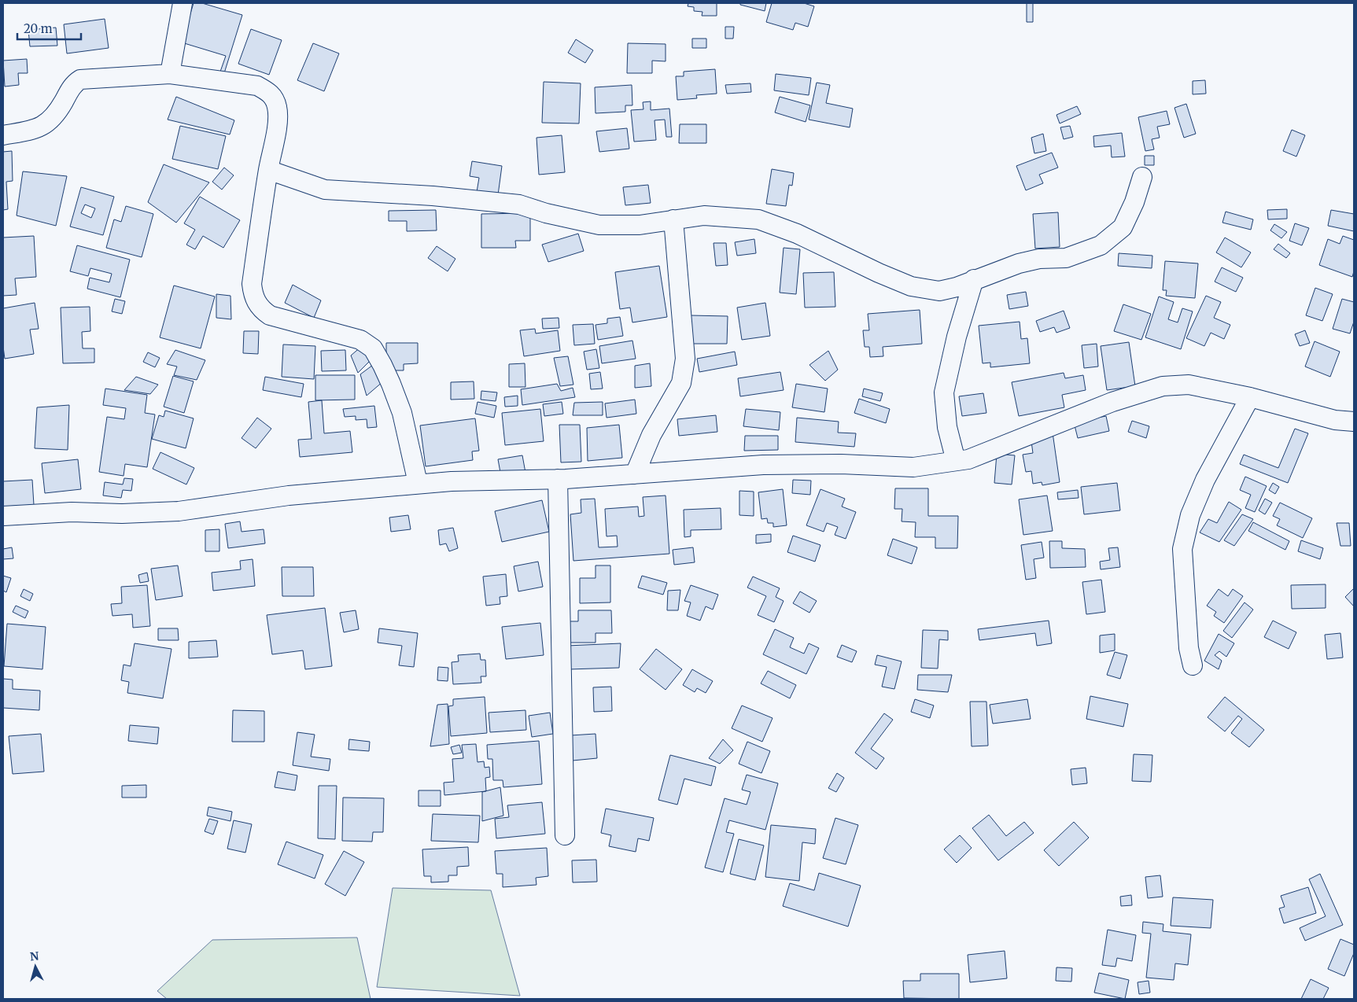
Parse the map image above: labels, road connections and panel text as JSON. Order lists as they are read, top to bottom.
{
  "scale_bar": "20 m",
  "north": "top"
}
